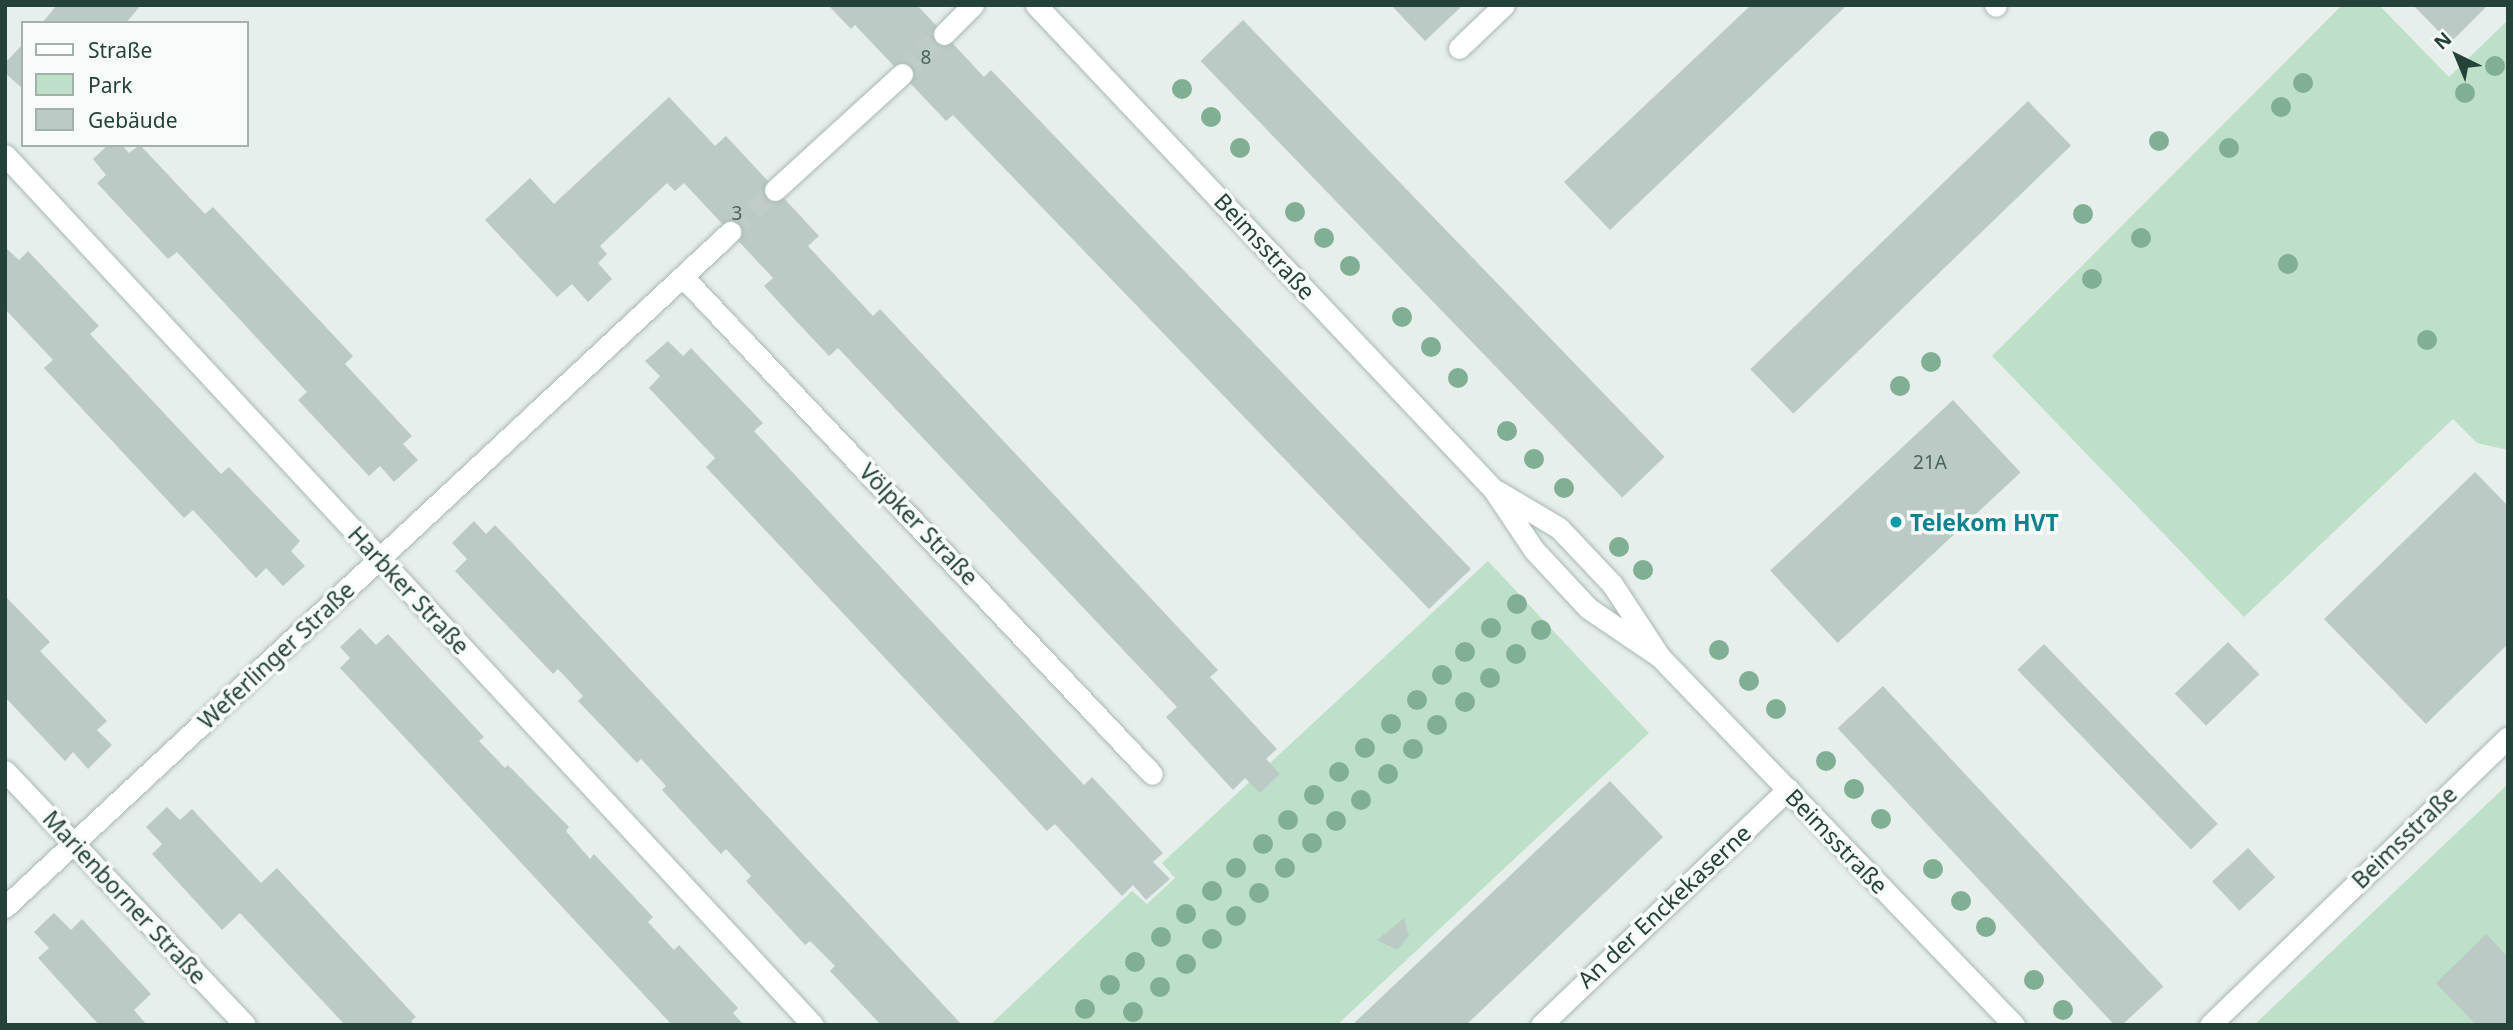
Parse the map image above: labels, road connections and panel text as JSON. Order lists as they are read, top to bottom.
{
  "streets": {
    "street": [
      "Beimsstraße",
      "Völpker Straße",
      "Harbker Straße",
      "Weferlinger Straße",
      "Marienborner Straße",
      "An der Enckekaserne"
    ]
  },
  "crossings": [
    ["Beimsstraße", "An der Enckekaserne"],
    ["Völpker Straße", "Weferlinger Straße"],
    ["Harbker Straße", "Weferlinger Straße"],
    ["Weferlinger Straße", "Marienborner Straße"]
  ],
  "places": ["Telekom HVT"],
  "house_numbers": ["8", "3", "21A"],
  "legend": ["Straße", "Park", "Gebäude"],
  "north": "top left"
}
